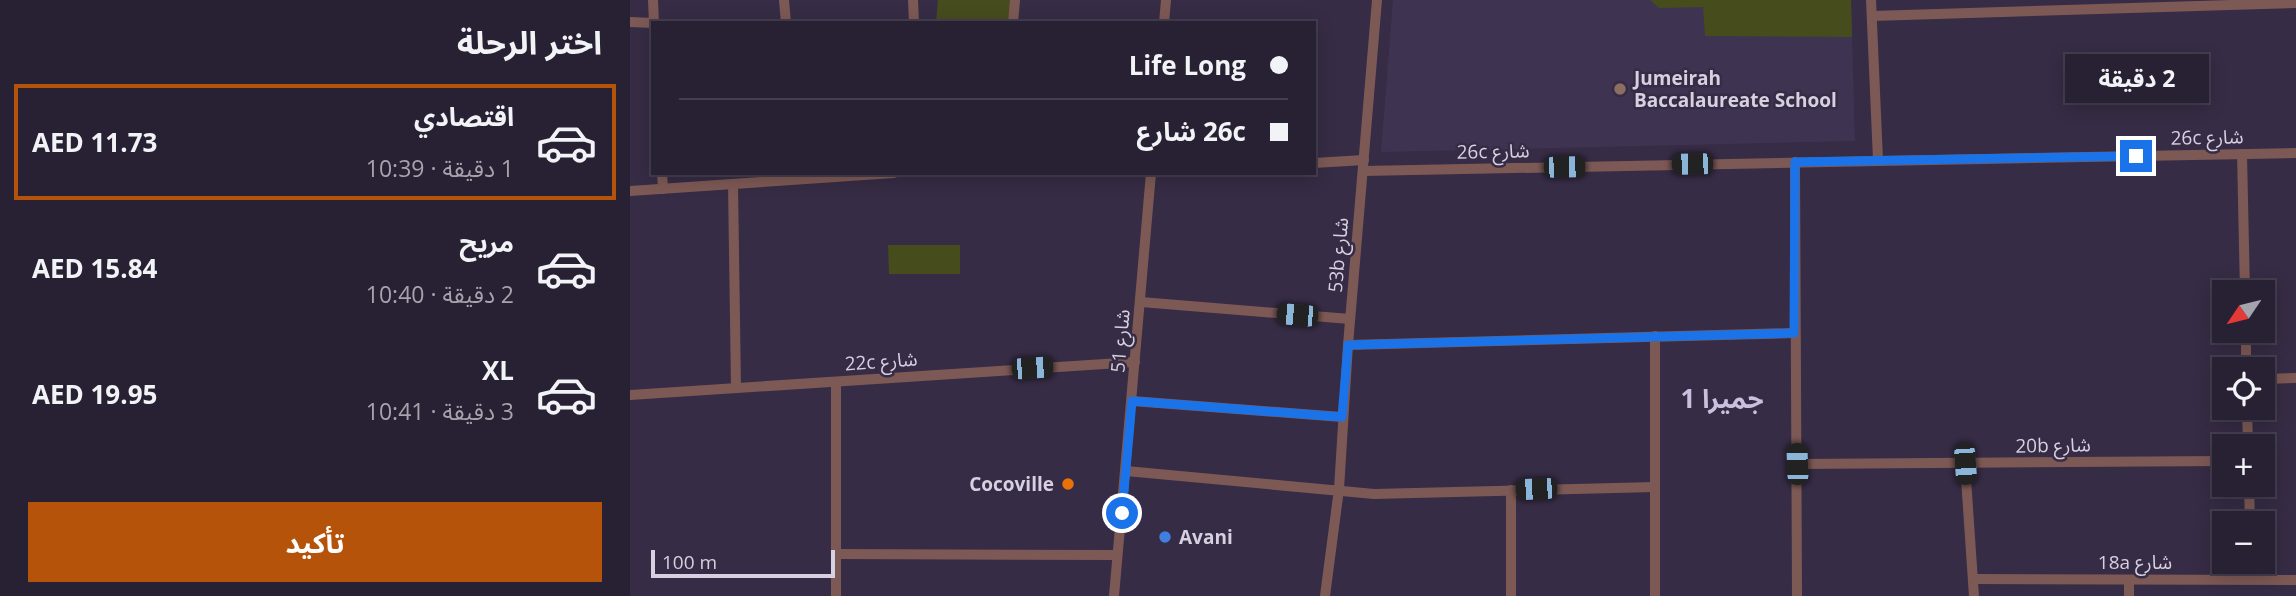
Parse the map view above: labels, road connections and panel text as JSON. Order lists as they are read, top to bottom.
{
  "streets": {
    "street": [
      "26c شارع",
      "53b شارع",
      "شارع 51",
      "22c شارع",
      "20b شارع",
      "18a شارع"
    ]
  },
  "crossings": [
    ["26c شارع", "53b شارع"],
    ["شارع 51", "22c شارع"]
  ],
  "districts": ["جميرا 1"],
  "places": ["Jumeirah Baccalaureate School", "Cocoville", "Avani"],
  "scale_bar": "100 m",
  "north": "bottom left",
  "page": {
    "heading": "اختر الرحلة",
    "banner": ["Life Long", "26c شارع"],
    "bubble": "2 دقيقة",
    "list": [
      {
        "name": "اقتصادي",
        "note": "1 دقيقة · 10:39",
        "value": "AED 11.73"
      },
      {
        "name": "مريح",
        "note": "2 دقيقة · 10:40",
        "value": "AED 15.84"
      },
      {
        "name": "XL",
        "note": "3 دقيقة · 10:41",
        "value": "AED 19.95"
      }
    ],
    "map_buttons": ["+", "−"],
    "buttons": "تأكيد",
    "scale": "100 m"
  }
}
